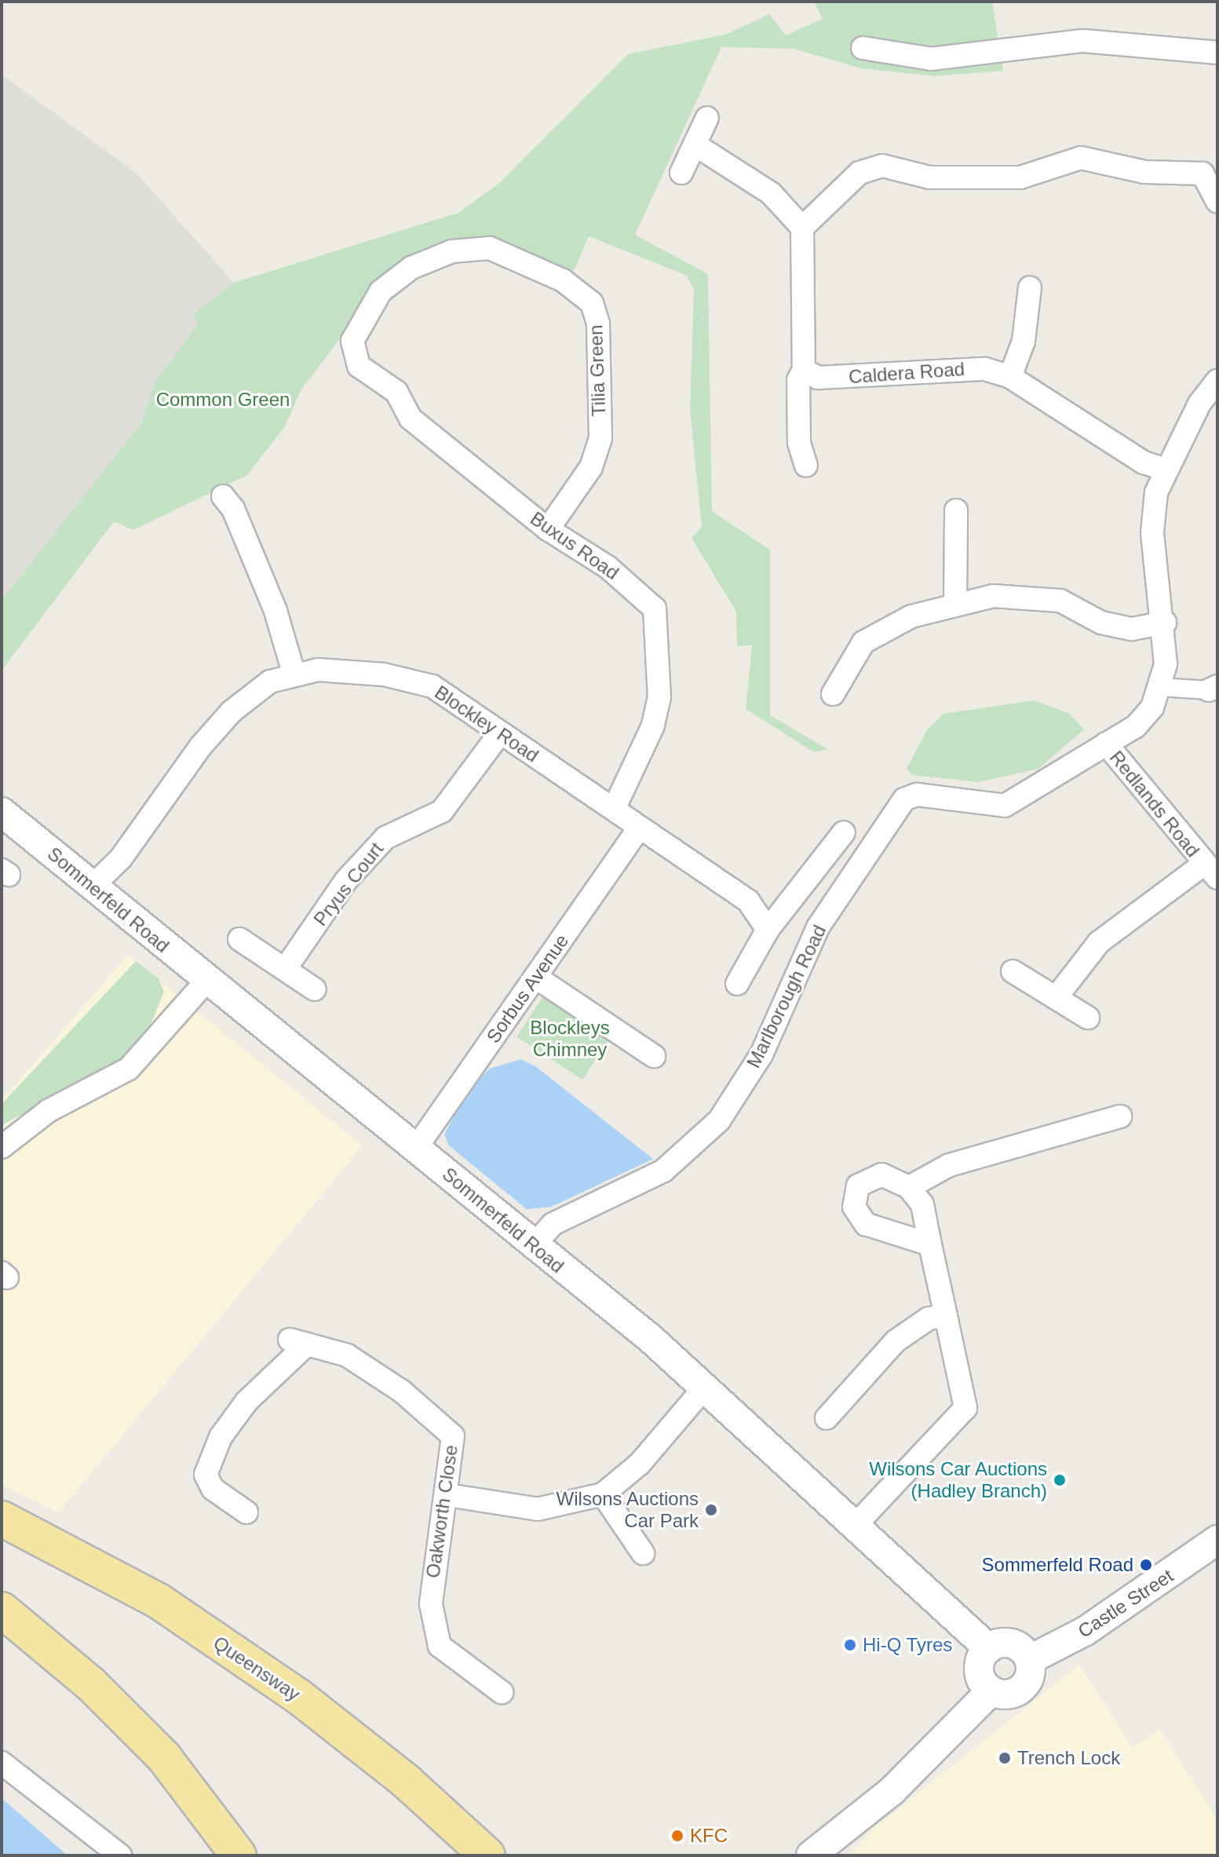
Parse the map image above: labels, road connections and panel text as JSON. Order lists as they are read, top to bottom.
{
  "streets": {
    "highway": ["Queensway"],
    "street": [
      "Tilia Green",
      "Caldera Road",
      "Buxus Road",
      "Blockley Road",
      "Redlands Road",
      "Pryus Court",
      "Sommerfeld Road",
      "Sorbus Avenue",
      "Marlborough Road",
      "Oakworth Close",
      "Castle Street"
    ]
  },
  "crossings": [
    ["Tilia Green", "Buxus Road"],
    ["Caldera Road", "Marlborough Road"],
    ["Buxus Road", "Blockley Road"],
    ["Blockley Road", "Pryus Court"],
    ["Blockley Road", "Sommerfeld Road"],
    ["Blockley Road", "Sorbus Avenue"],
    ["Redlands Road", "Marlborough Road"],
    ["Sommerfeld Road", "Sorbus Avenue"],
    ["Sommerfeld Road", "Marlborough Road"],
    ["Sommerfeld Road", "Castle Street"]
  ],
  "parks": ["Common Green", "Blockleys Chimney"],
  "places": [
    "Wilsons Car Auctions (Hadley Branch)",
    "Wilsons Auctions Car Park",
    "Sommerfeld Road",
    "Hi-Q Tyres",
    "Trench Lock",
    "KFC"
  ]
}
